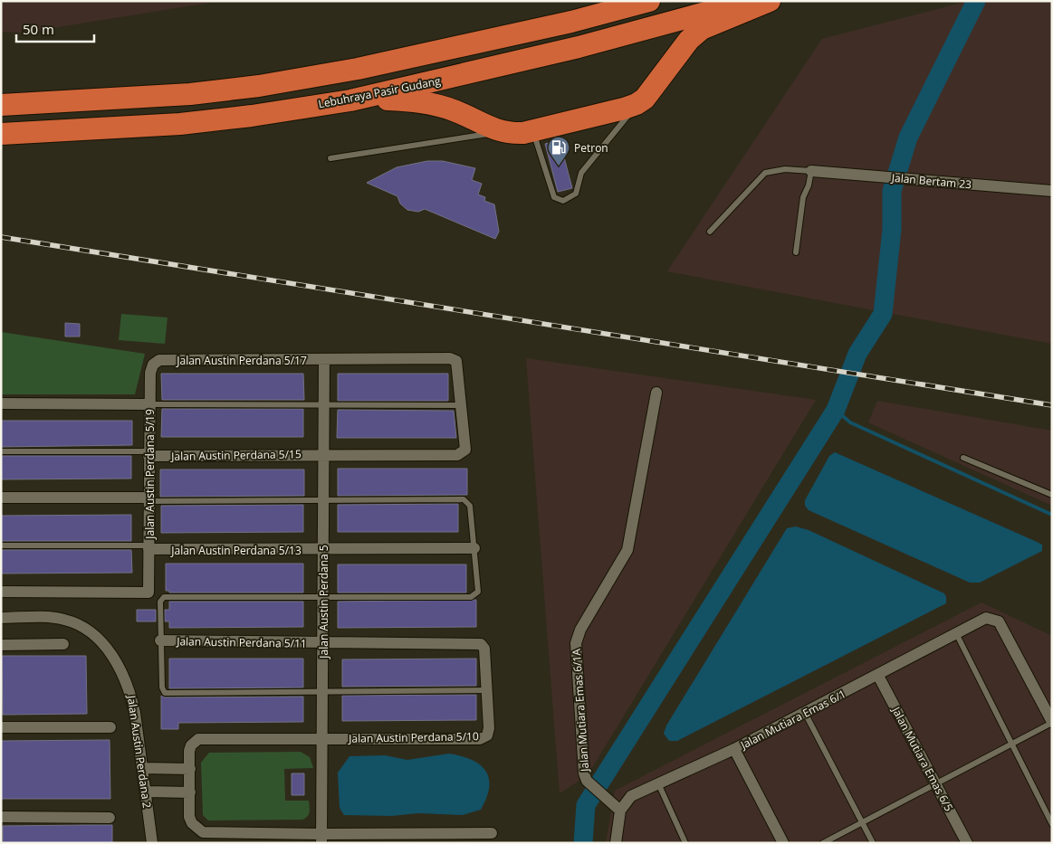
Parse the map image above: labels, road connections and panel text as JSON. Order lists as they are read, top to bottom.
{
  "streets": {
    "highway": ["Lebuhraya Pasir Gudang"],
    "street": [
      "Jalan Bertam 23",
      "Jalan Austin Perdana 5/17",
      "Jalan Austin Perdana 5/15",
      "Jalan Austin Perdana 5/19",
      "Jalan Austin Perdana 5/13",
      "Jalan Austin Perdana 5",
      "Jalan Austin Perdana 5/11",
      "Jalan Mutiara Emas 6/1A",
      "Jalan Mutiara Emas 6/1",
      "Jalan Austin Perdana 5/10",
      "Jalan Austin Perdana 2",
      "Jalan Mutiara Emas 6/5"
    ]
  },
  "crossings": [
    ["Jalan Austin Perdana 5/17", "Jalan Austin Perdana 5/15"],
    ["Jalan Austin Perdana 5/17", "Jalan Austin Perdana 5/19"],
    ["Jalan Austin Perdana 5/17", "Jalan Austin Perdana 5"],
    ["Jalan Austin Perdana 5/15", "Jalan Austin Perdana 5/19"],
    ["Jalan Austin Perdana 5/15", "Jalan Austin Perdana 5"],
    ["Jalan Austin Perdana 5/19", "Jalan Austin Perdana 5/13"],
    ["Jalan Austin Perdana 5/13", "Jalan Austin Perdana 5"],
    ["Jalan Austin Perdana 5", "Jalan Austin Perdana 5/11"],
    ["Jalan Austin Perdana 5", "Jalan Austin Perdana 5/10"],
    ["Jalan Austin Perdana 5/11", "Jalan Austin Perdana 5/10"],
    ["Jalan Mutiara Emas 6/1A", "Jalan Mutiara Emas 6/1"],
    ["Jalan Mutiara Emas 6/1", "Jalan Mutiara Emas 6/5"]
  ],
  "places": {
    "fuel station": ["Petron"]
  },
  "scale_bar": "50 m"
}
